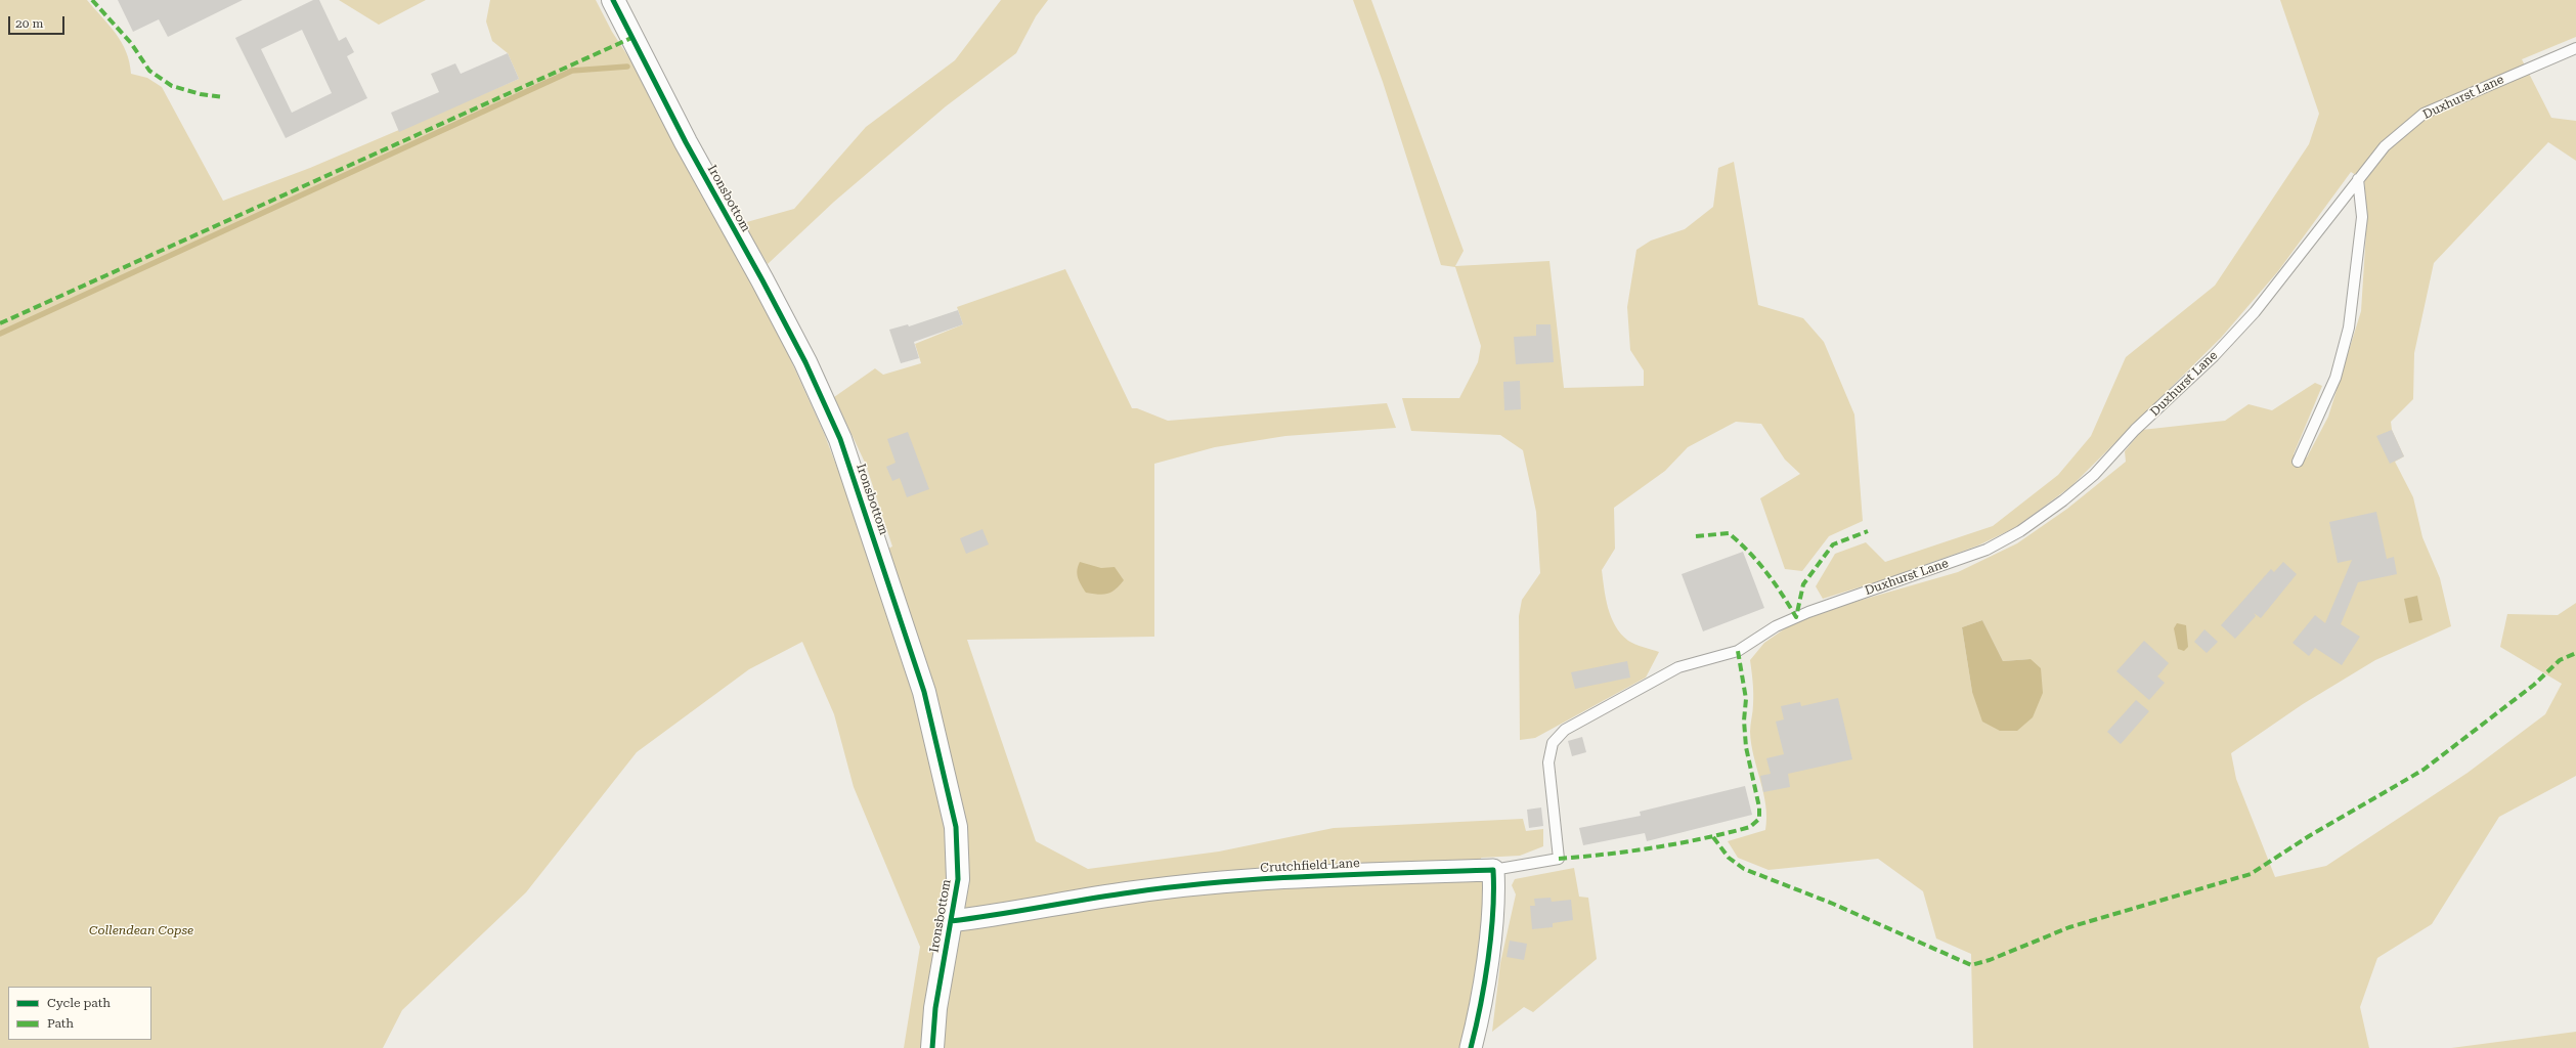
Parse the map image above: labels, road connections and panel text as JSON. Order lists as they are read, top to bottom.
{
  "streets": {
    "street": ["Ironsbottom", "Crutchfield Lane"],
    "lane": ["Duxhurst Lane"]
  },
  "crossings": [
    ["Duxhurst Lane", "Crutchfield Lane"],
    ["Ironsbottom", "Crutchfield Lane"]
  ],
  "parks": ["Collendean Copse"],
  "legend": ["Cycle path", "Path"],
  "scale_bar": "20 m"
}
